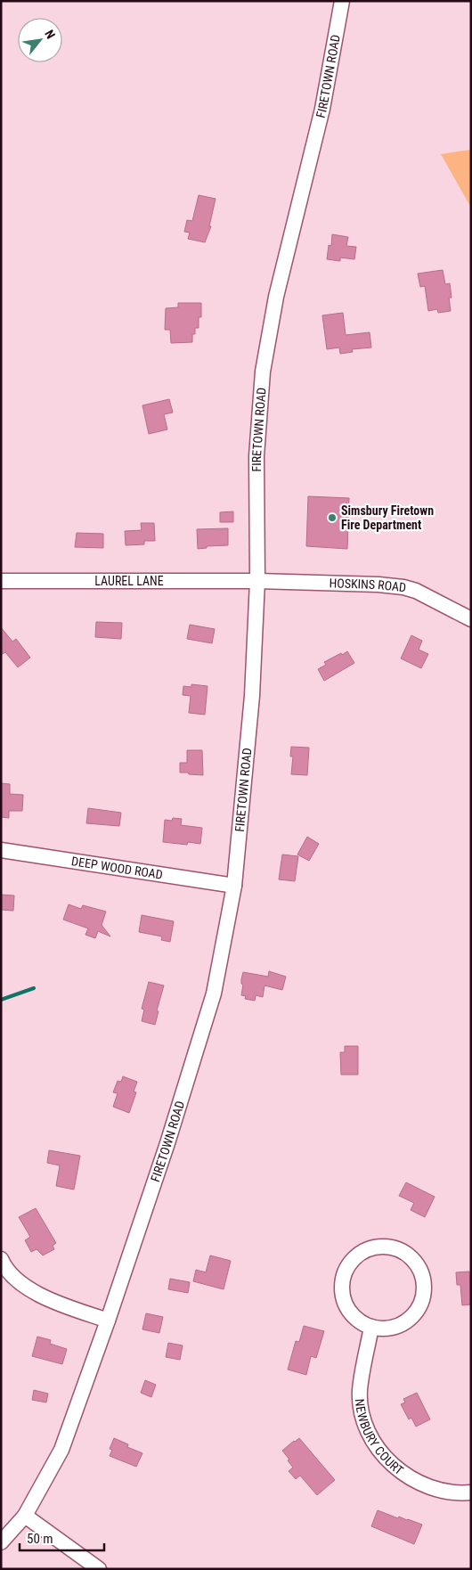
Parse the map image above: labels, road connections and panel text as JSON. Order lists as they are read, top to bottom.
{
  "streets": {
    "street": [
      "FIRETOWN ROAD",
      "LAUREL LANE",
      "HOSKINS ROAD",
      "DEEP WOOD ROAD",
      "NEWBURY COURT"
    ]
  },
  "crossings": [
    ["FIRETOWN ROAD", "LAUREL LANE"],
    ["FIRETOWN ROAD", "HOSKINS ROAD"],
    ["FIRETOWN ROAD", "DEEP WOOD ROAD"],
    ["LAUREL LANE", "HOSKINS ROAD"]
  ],
  "places": ["Simsbury Firetown Fire Department"],
  "scale_bar": "50 m",
  "north": "top right"
}
